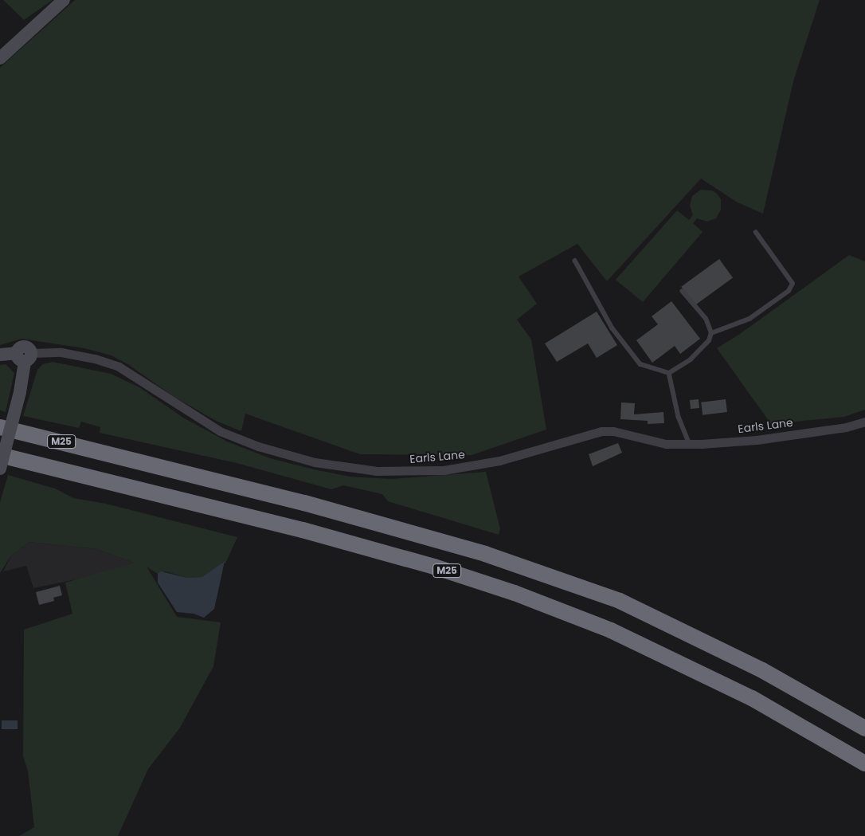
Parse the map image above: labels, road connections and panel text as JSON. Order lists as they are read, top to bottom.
{
  "streets": {
    "highway": ["M25"],
    "street": ["Earls Lane"]
  }
}
